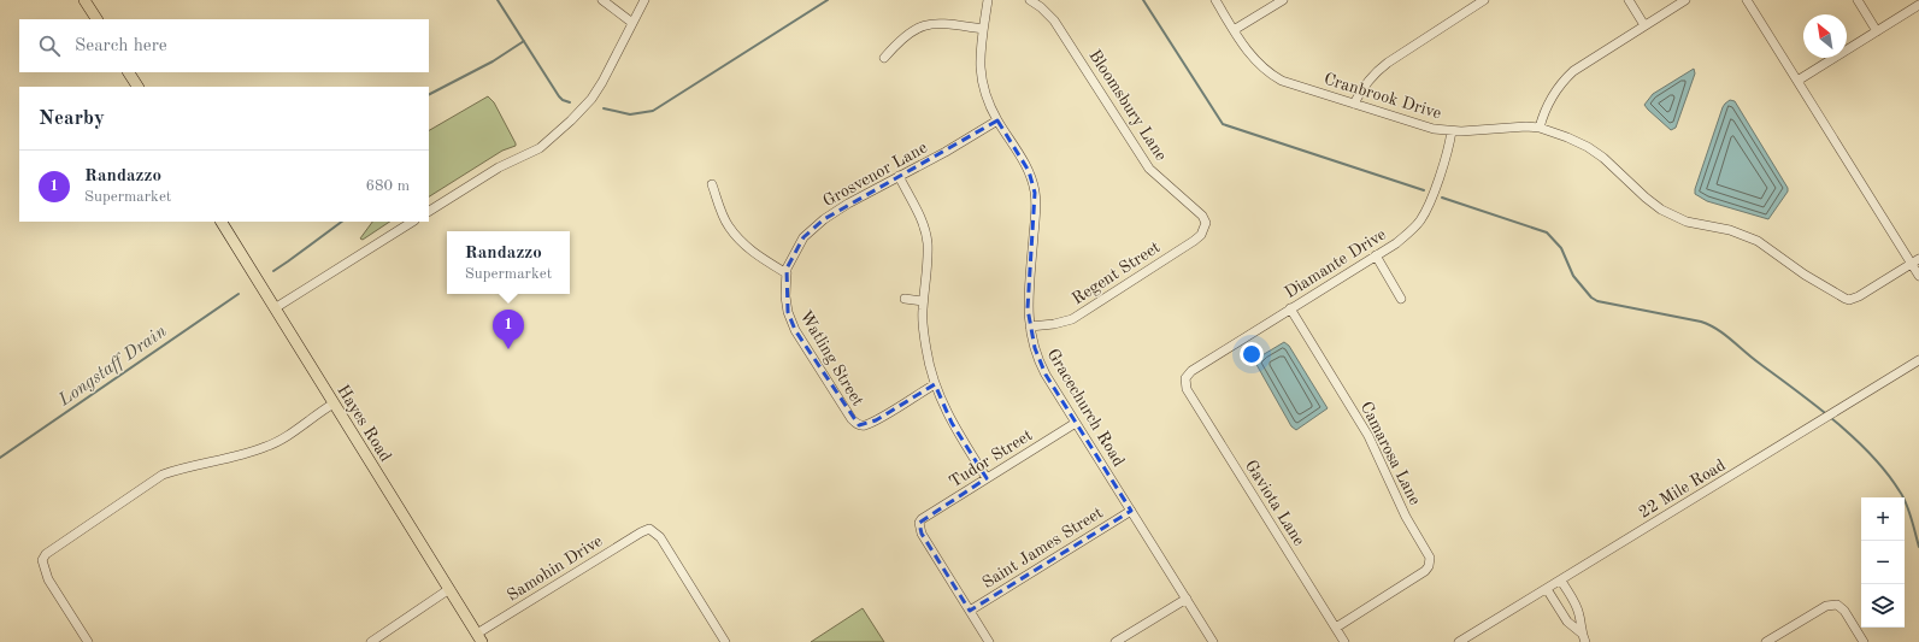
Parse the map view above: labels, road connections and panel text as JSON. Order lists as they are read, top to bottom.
{
  "streets": {
    "main road": ["Hayes Road"],
    "street": [
      "Cranbrook Drive",
      "Bloomsbury Lane",
      "Grosvenor Lane",
      "Diamante Drive",
      "Regent Street",
      "Watling Street",
      "Gracechurch Road",
      "Camarosa Lane",
      "Tudor Street",
      "22 Mile Road",
      "Gaviota Lane",
      "Saint James Street",
      "Samohin Drive"
    ]
  },
  "crossings": [
    ["Cranbrook Drive", "Diamante Drive"],
    ["Bloomsbury Lane", "Regent Street"],
    ["Grosvenor Lane", "Watling Street"],
    ["Grosvenor Lane", "Gracechurch Road"],
    ["Diamante Drive", "Camarosa Lane"],
    ["Diamante Drive", "Gaviota Lane"],
    ["Regent Street", "Gracechurch Road"],
    ["Gracechurch Road", "Tudor Street"],
    ["Gracechurch Road", "Saint James Street"],
    ["Hayes Road", "Samohin Drive"],
    ["Camarosa Lane", "Gaviota Lane"],
    ["Tudor Street", "Saint James Street"]
  ],
  "water": ["Longstaff Drain"],
  "north": "top left",
  "page": {
    "search": "Search here",
    "heading": "Nearby",
    "list": [
      {
        "mark": "1",
        "name": "Randazzo",
        "note": "Supermarket",
        "value": "680 m"
      }
    ],
    "popup": ["Randazzo", "Supermarket"],
    "pins": "1",
    "map_buttons": ["+", "−"]
  }
}
